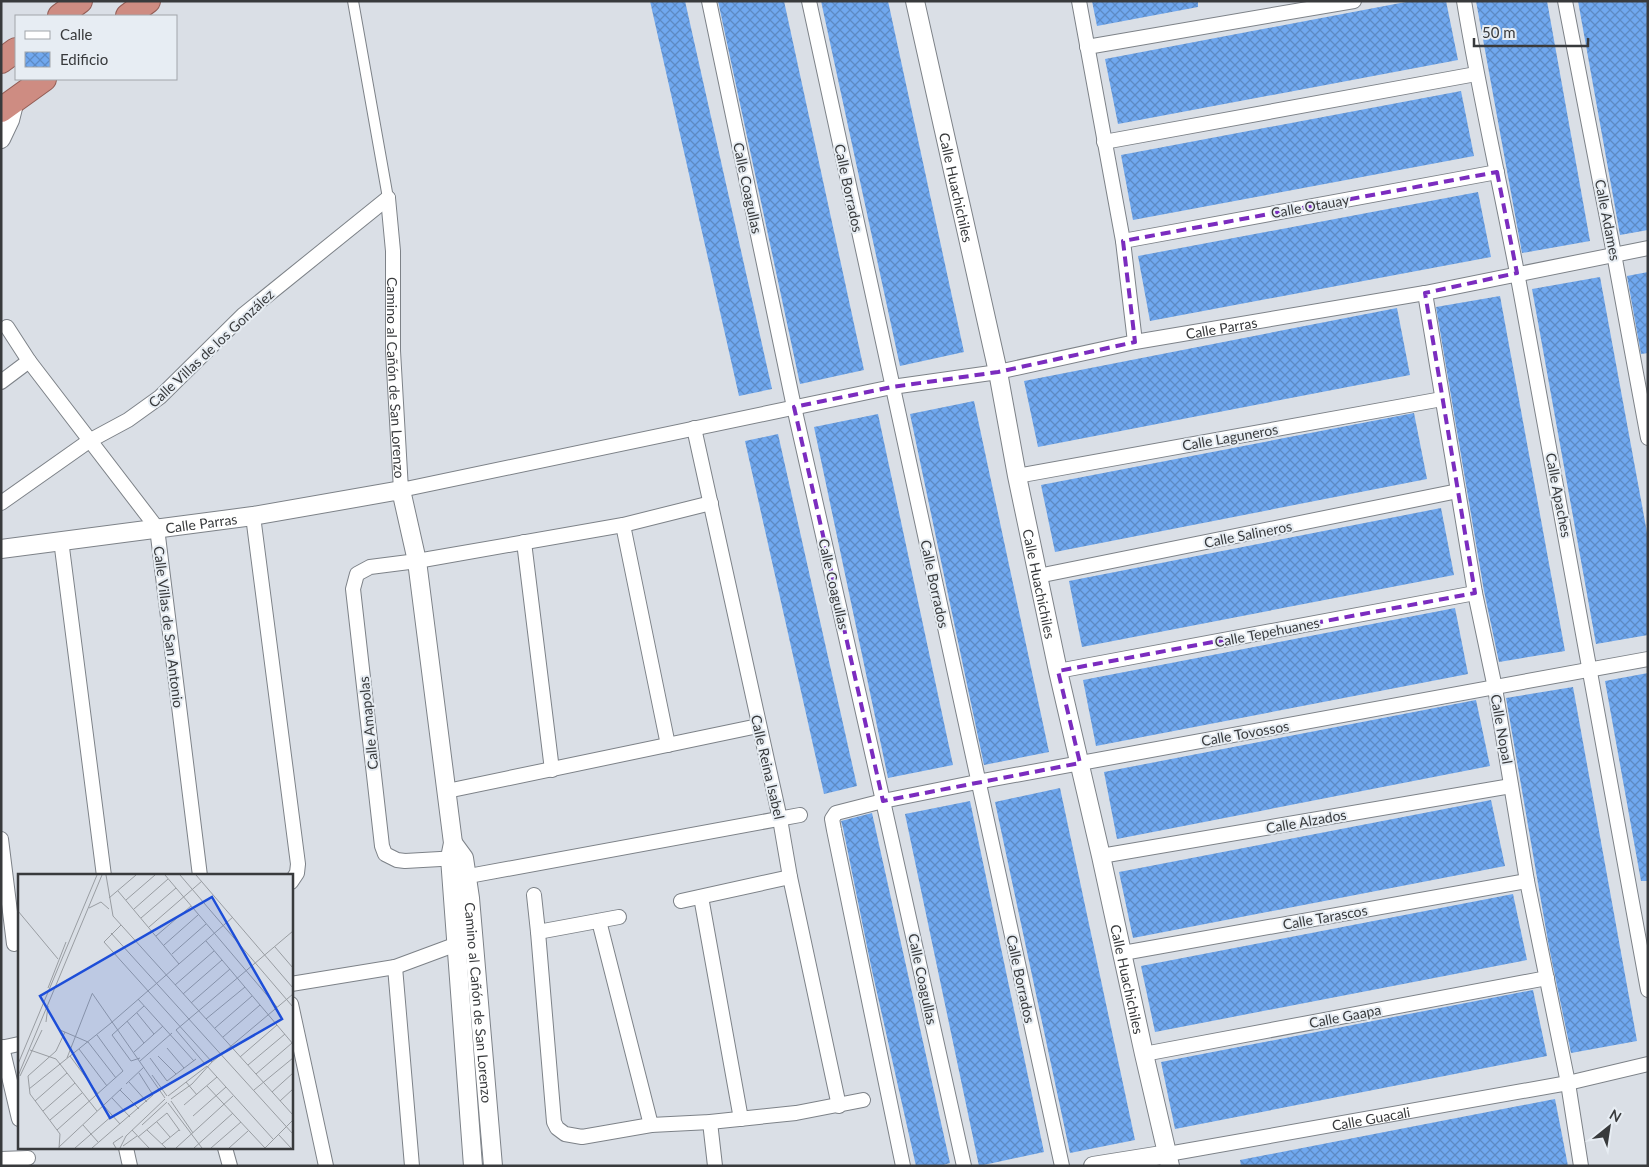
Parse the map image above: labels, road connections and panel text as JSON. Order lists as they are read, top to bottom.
{
  "streets": {
    "street": [
      "Calle Coagullas",
      "Calle Borrados",
      "Calle Huachichiles",
      "Calle Otauay",
      "Calle Adames",
      "Calle Parras",
      "Calle Villas de los González",
      "Camino al Cañón de San Lorenzo",
      "Calle Laguneros",
      "Calle Apaches",
      "Calle Salineros",
      "Calle Villas de San Antonio",
      "Calle Tepehuanes",
      "Calle Amapolas",
      "Calle Nopal",
      "Calle Tovossos",
      "Calle Reina Isabel",
      "Calle Alzados",
      "Calle Tarascos",
      "Calle Gaapa",
      "Calle Guacali"
    ]
  },
  "crossings": [
    ["Calle Coagullas", "Calle Parras"],
    ["Calle Coagullas", "Calle Tovossos"],
    ["Calle Borrados", "Calle Parras"],
    ["Calle Borrados", "Calle Tovossos"],
    ["Calle Huachichiles", "Calle Parras"],
    ["Calle Huachichiles", "Calle Laguneros"],
    ["Calle Huachichiles", "Calle Salineros"],
    ["Calle Huachichiles", "Calle Tepehuanes"],
    ["Calle Huachichiles", "Calle Tovossos"],
    ["Calle Huachichiles", "Calle Alzados"],
    ["Calle Huachichiles", "Calle Tarascos"],
    ["Calle Huachichiles", "Calle Gaapa"],
    ["Calle Huachichiles", "Calle Guacali"],
    ["Calle Otauay", "Calle Apaches"],
    ["Calle Adames", "Calle Parras"],
    ["Calle Parras", "Camino al Cañón de San Lorenzo"],
    ["Calle Parras", "Calle Apaches"],
    ["Calle Parras", "Calle Villas de San Antonio"],
    ["Calle Parras", "Calle Nopal"],
    ["Calle Parras", "Calle Reina Isabel"],
    ["Calle Villas de los González", "Camino al Cañón de San Lorenzo"],
    ["Calle Villas de los González", "Calle Villas de San Antonio"],
    ["Camino al Cañón de San Lorenzo", "Calle Amapolas"],
    ["Calle Laguneros", "Calle Nopal"],
    ["Calle Apaches", "Calle Tovossos"],
    ["Calle Salineros", "Calle Nopal"],
    ["Calle Tepehuanes", "Calle Nopal"],
    ["Calle Nopal", "Calle Tovossos"],
    ["Calle Nopal", "Calle Alzados"],
    ["Calle Nopal", "Calle Tarascos"],
    ["Calle Nopal", "Calle Gaapa"],
    ["Calle Nopal", "Calle Guacali"]
  ],
  "legend": ["Calle", "Edificio"],
  "scale_bar": "50 m",
  "north": "top right"
}
